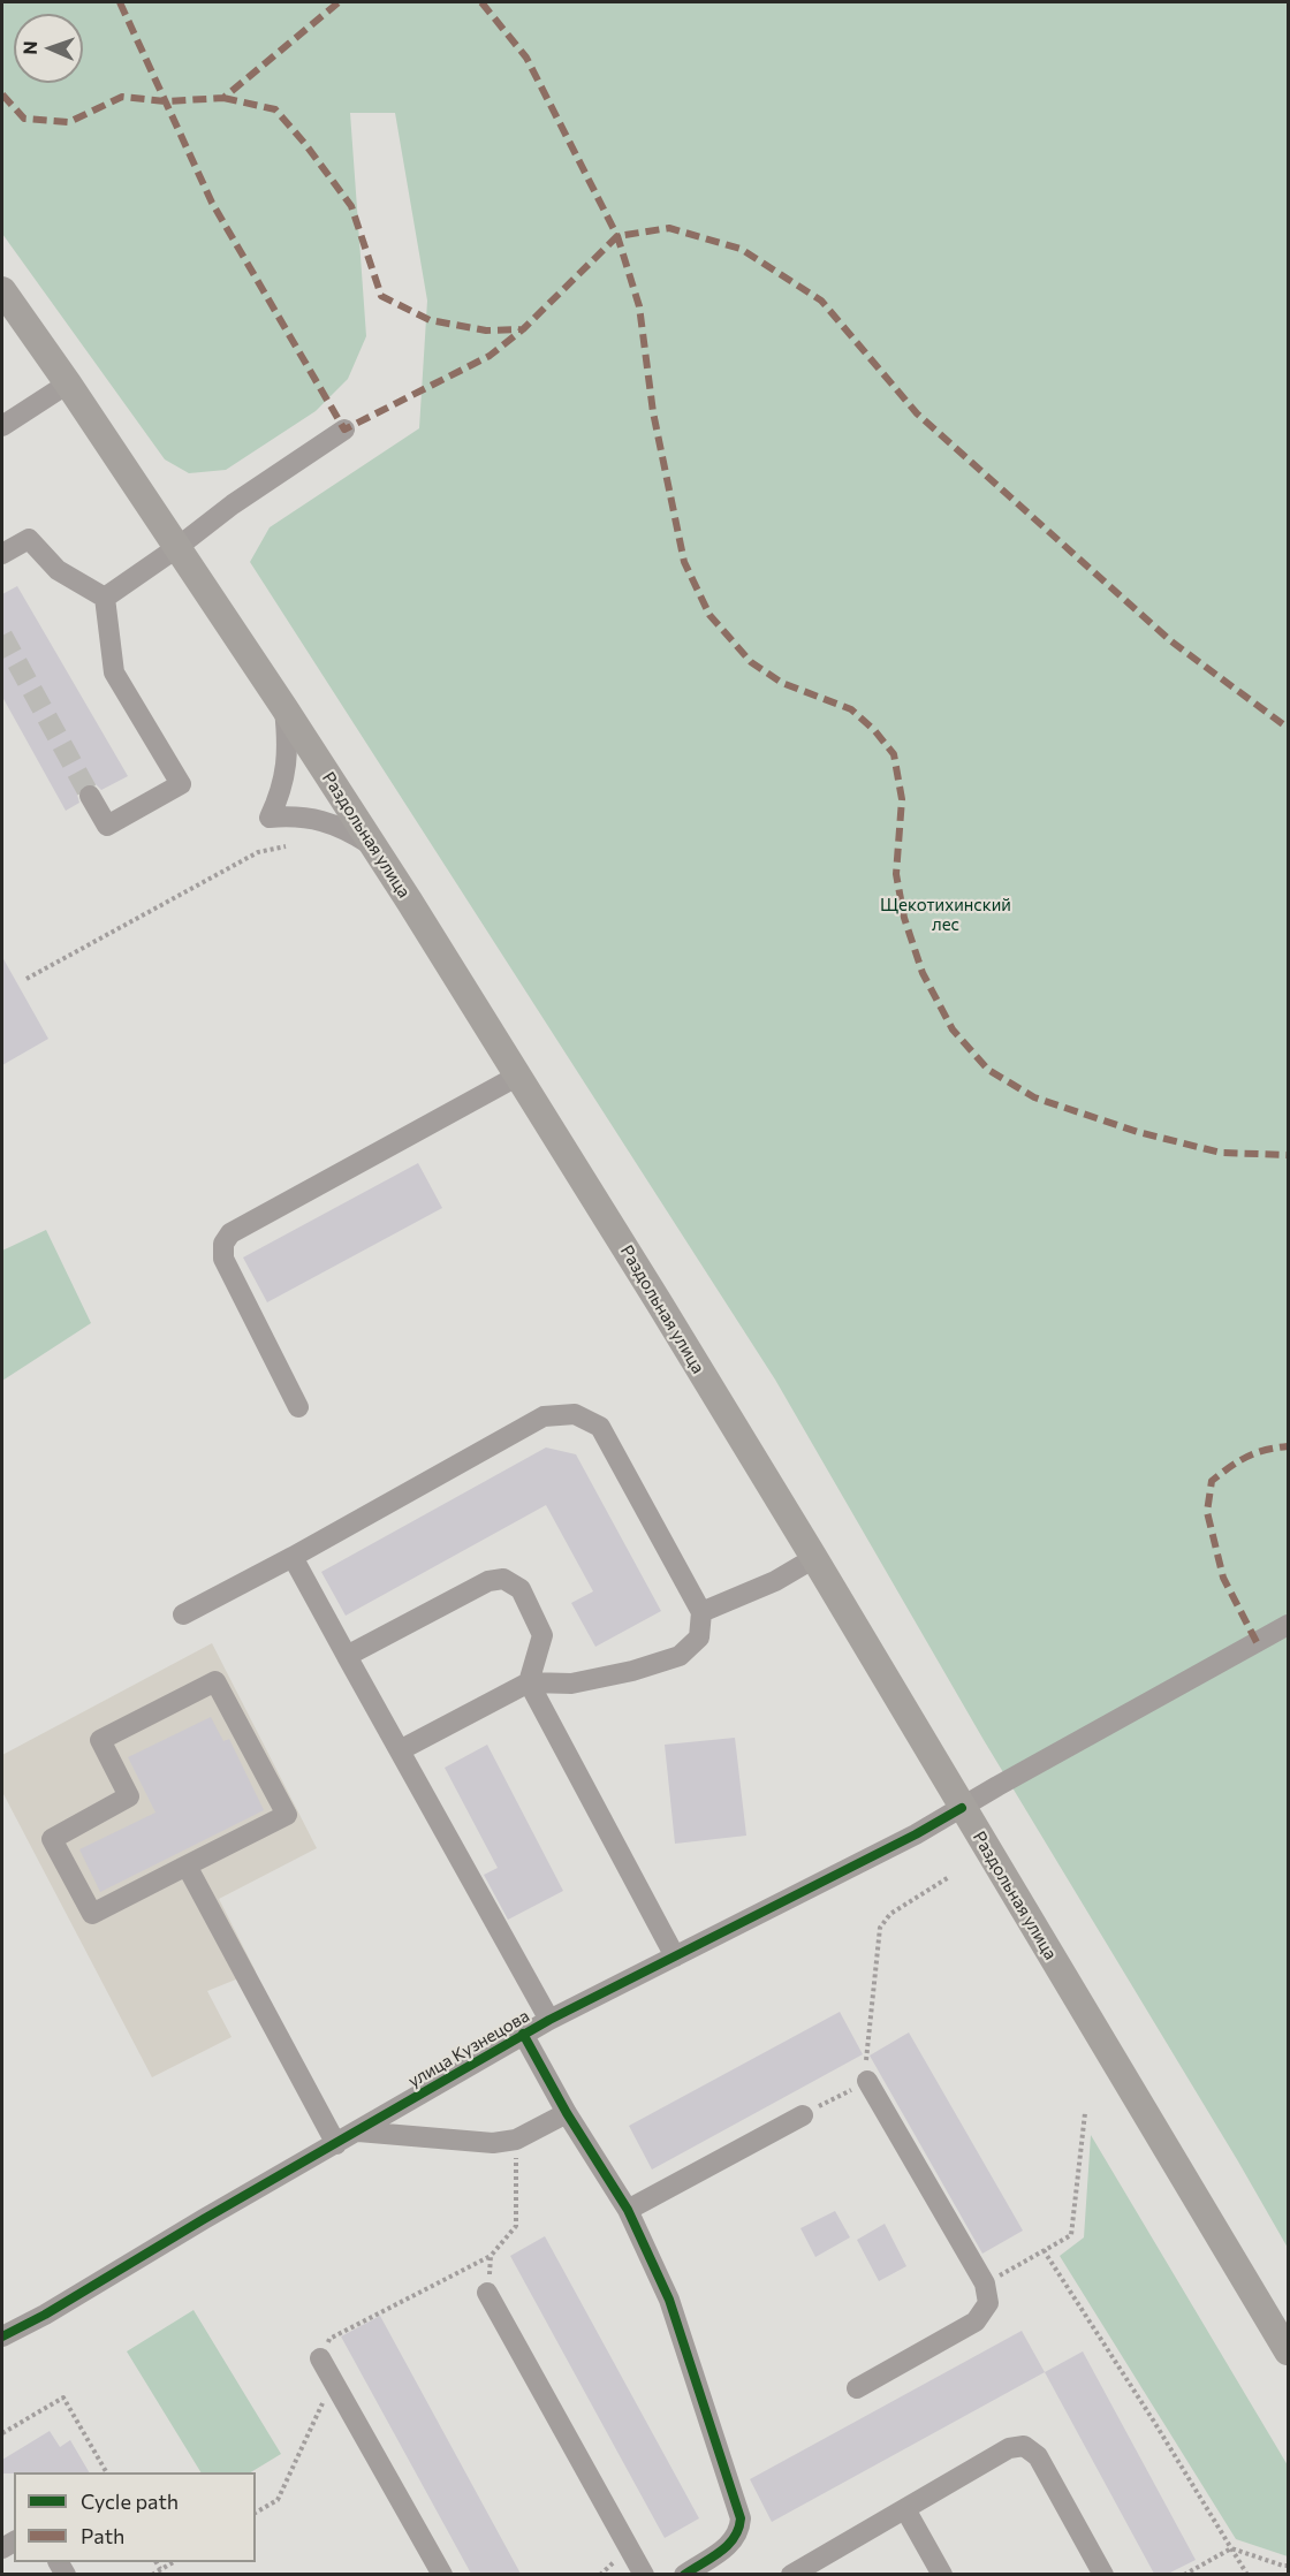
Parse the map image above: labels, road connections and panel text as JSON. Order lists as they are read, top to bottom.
{
  "streets": {
    "main road": ["Раздольная улица"],
    "street": ["улица Кузнецова"]
  },
  "crossings": [
    ["Раздольная улица", "улица Кузнецова"]
  ],
  "parks": ["Щекотихинский лес"],
  "legend": ["Cycle path", "Path"],
  "north": "left"
}
